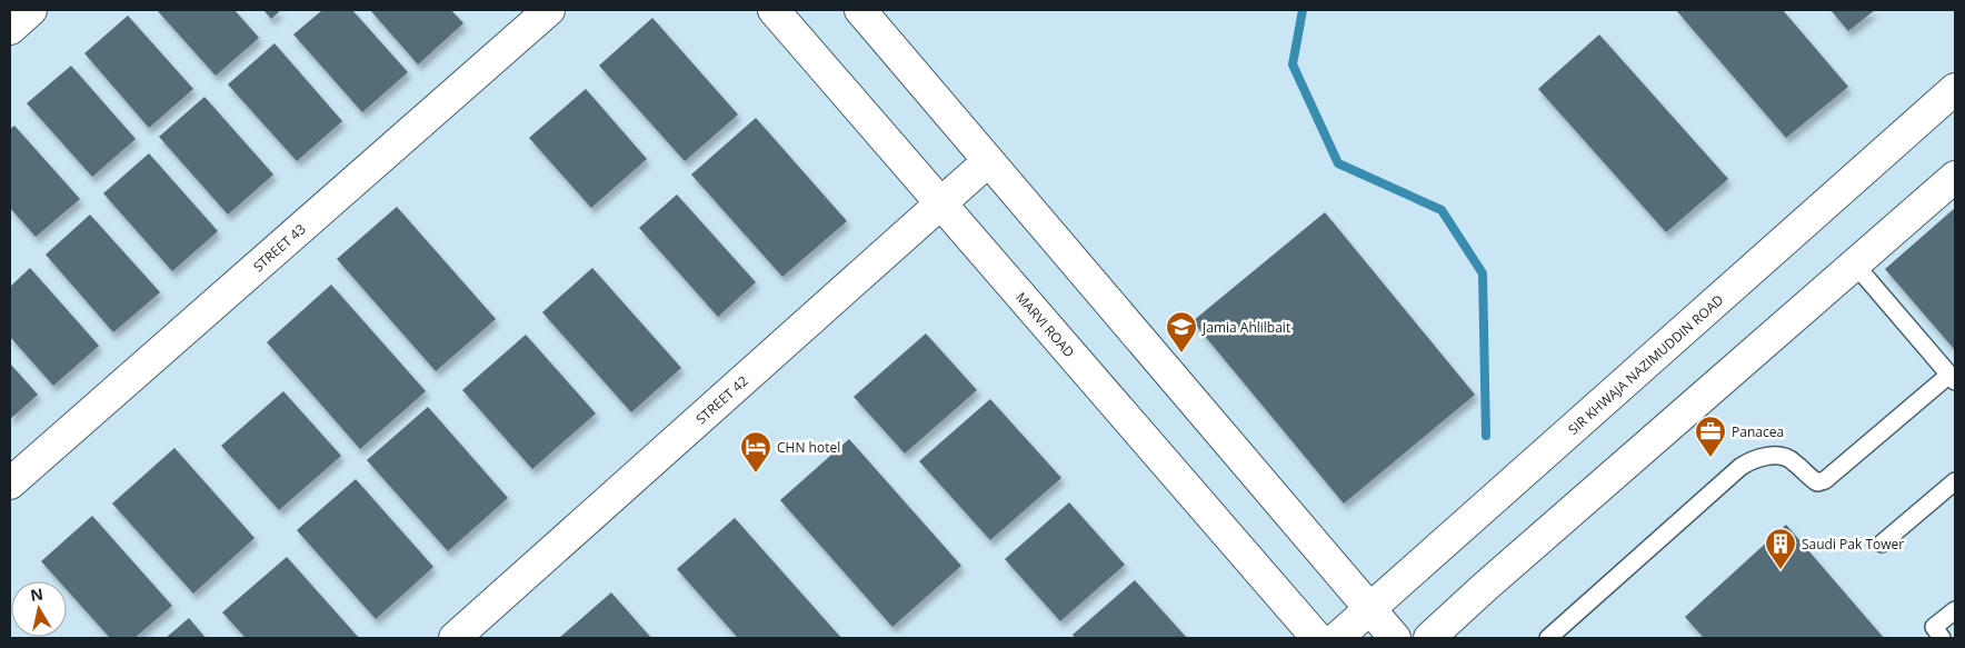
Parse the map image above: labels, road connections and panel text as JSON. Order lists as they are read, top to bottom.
{
  "streets": {
    "street": [
      "STREET 43",
      "MARVI ROAD",
      "SIR KHWAJA NAZIMUDDIN ROAD",
      "STREET 42"
    ]
  },
  "crossings": [
    ["MARVI ROAD", "STREET 42"]
  ],
  "places": {
    "school or university": ["Jamia Ahlilbait"],
    "office": ["Panacea"],
    "hotel": ["CHN hotel"],
    "building": ["Saudi Pak Tower"]
  },
  "north": "top"
}
